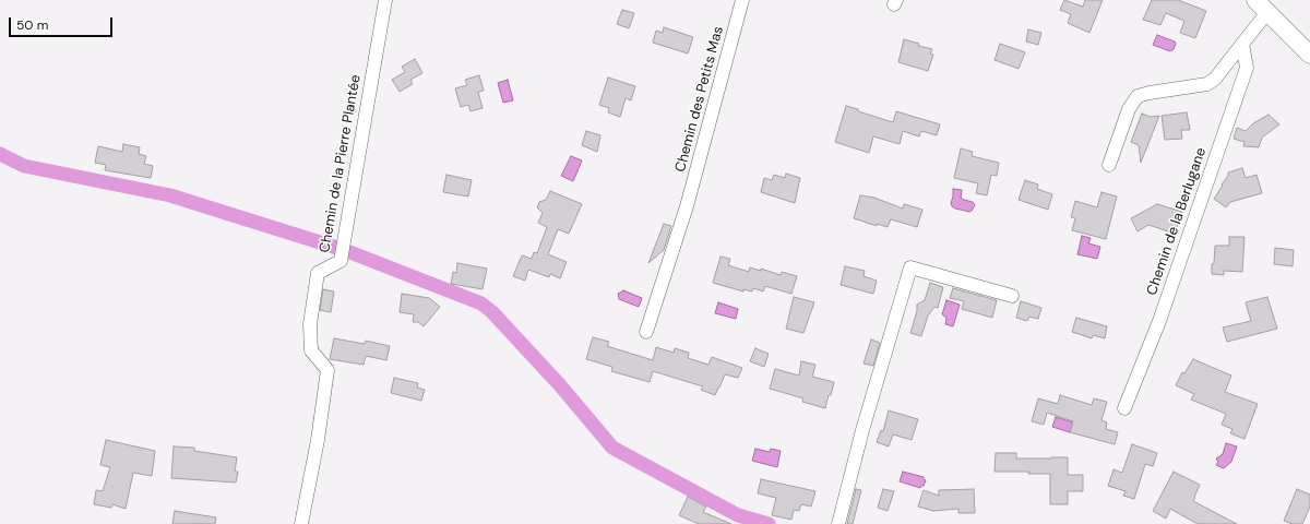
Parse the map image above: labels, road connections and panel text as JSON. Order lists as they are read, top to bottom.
{
  "streets": {
    "street": ["Chemin des Petits Mas", "Chemin de la Pierre Plantée", "Chemin de la Berlugane"]
  },
  "scale_bar": "50 m"
}
